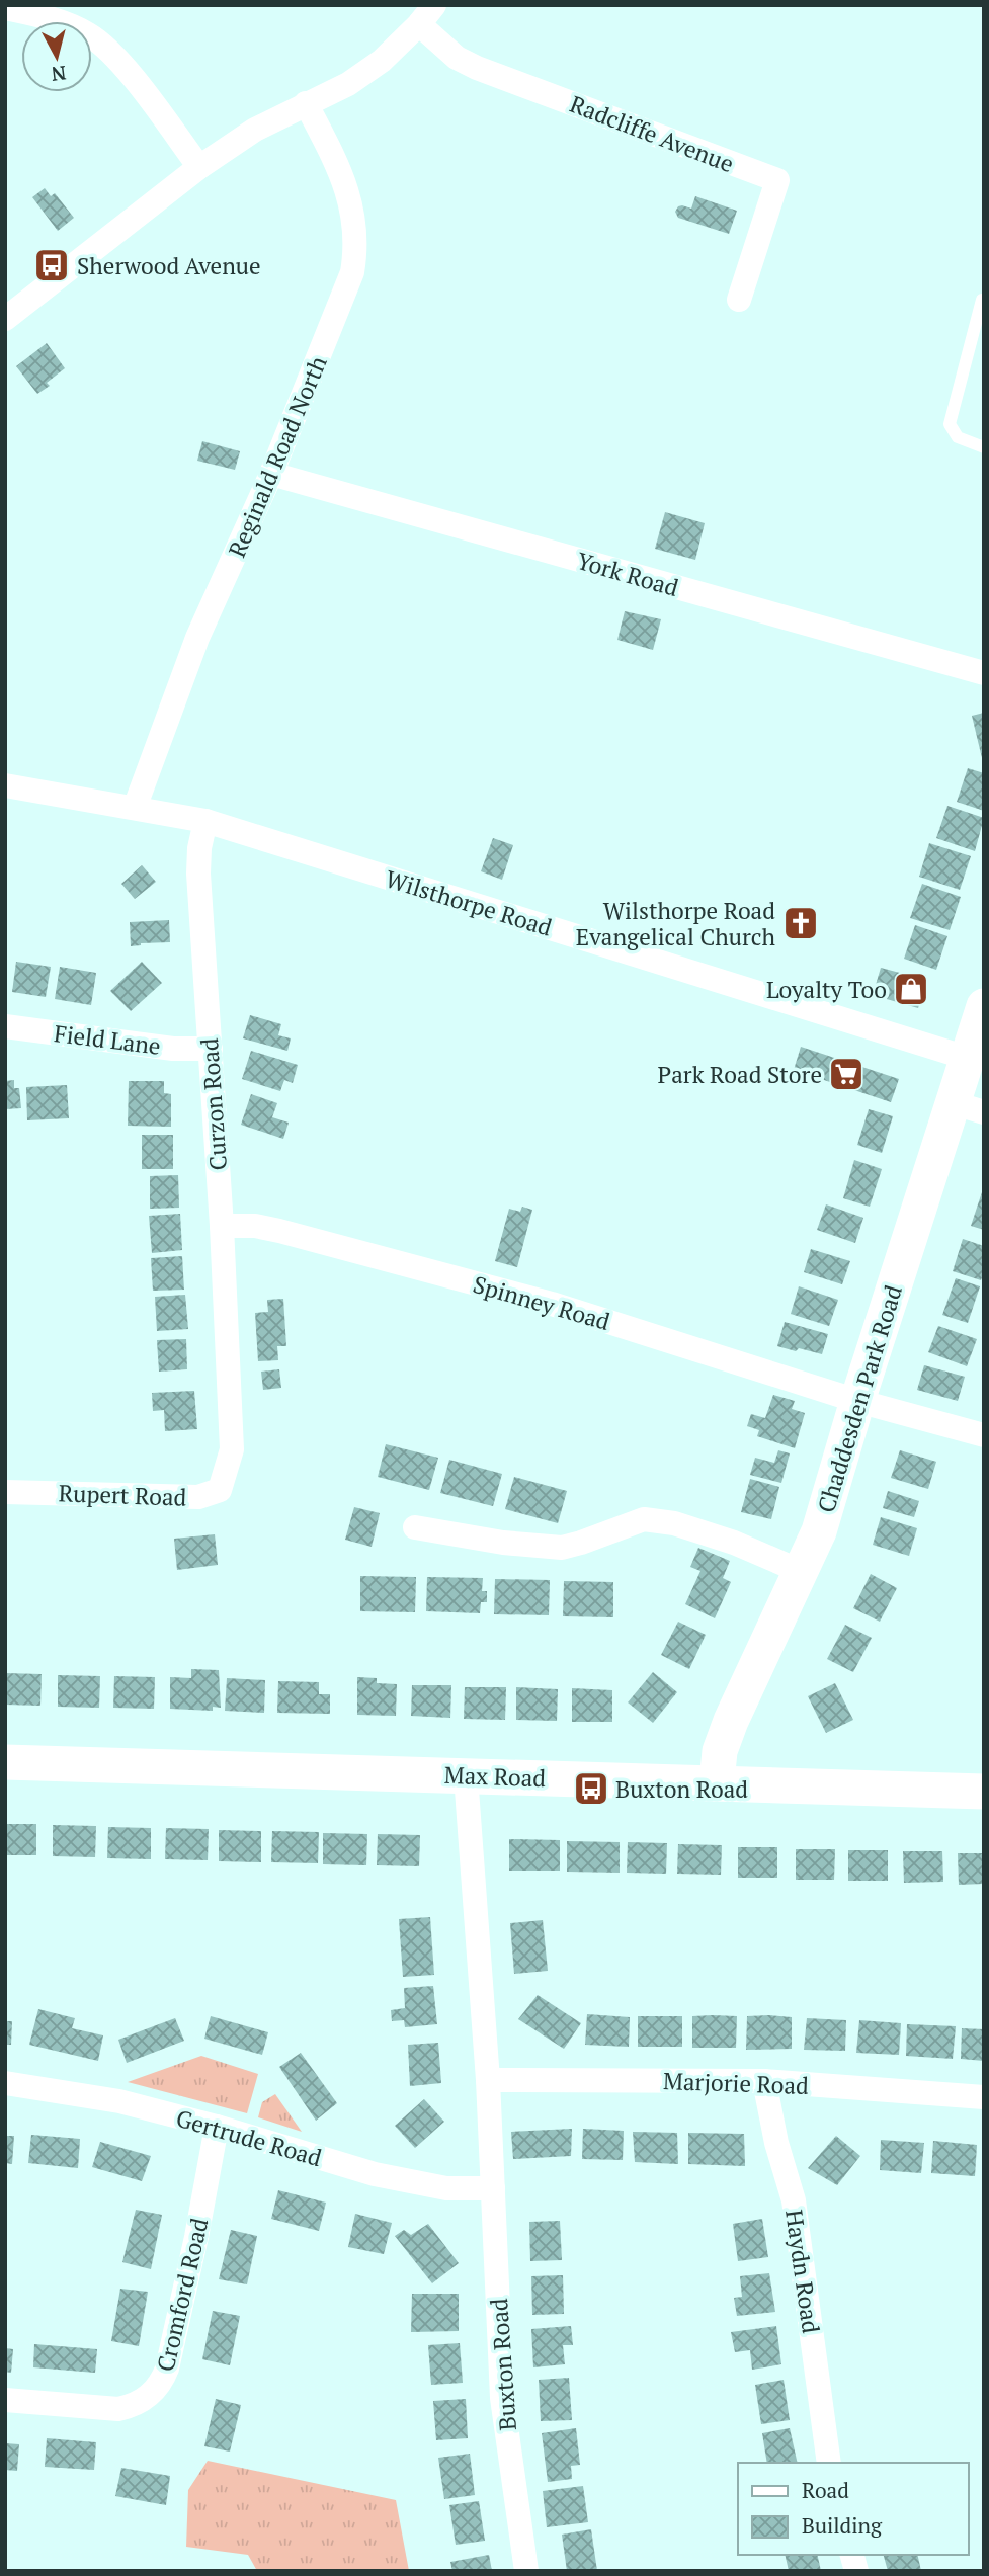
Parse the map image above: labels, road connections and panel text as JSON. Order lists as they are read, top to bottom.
{
  "streets": {
    "street": [
      "Radcliffe Avenue",
      "Reginald Road North",
      "York Road",
      "Wilsthorpe Road",
      "Field Lane",
      "Curzon Road",
      "Spinney Road",
      "Chaddesden Park Road",
      "Rupert Road",
      "Max Road",
      "Marjorie Road",
      "Gertrude Road",
      "Haydn Road",
      "Cromford Road",
      "Buxton Road"
    ]
  },
  "crossings": [
    ["Reginald Road North", "York Road"],
    ["Reginald Road North", "Wilsthorpe Road"],
    ["Wilsthorpe Road", "Curzon Road"],
    ["Wilsthorpe Road", "Chaddesden Park Road"],
    ["Field Lane", "Curzon Road"],
    ["Curzon Road", "Spinney Road"],
    ["Curzon Road", "Rupert Road"],
    ["Spinney Road", "Chaddesden Park Road"],
    ["Chaddesden Park Road", "Max Road"],
    ["Max Road", "Buxton Road"],
    ["Marjorie Road", "Haydn Road"],
    ["Marjorie Road", "Buxton Road"],
    ["Gertrude Road", "Cromford Road"],
    ["Gertrude Road", "Buxton Road"]
  ],
  "places": {
    "bus stop": ["Sherwood Avenue", "Buxton Road"],
    "church": ["Wilsthorpe Road Evangelical Church"],
    "shop": ["Loyalty Too"],
    "supermarket": ["Park Road Store"]
  },
  "legend": ["Road", "Building"],
  "north": "bottom"
}
